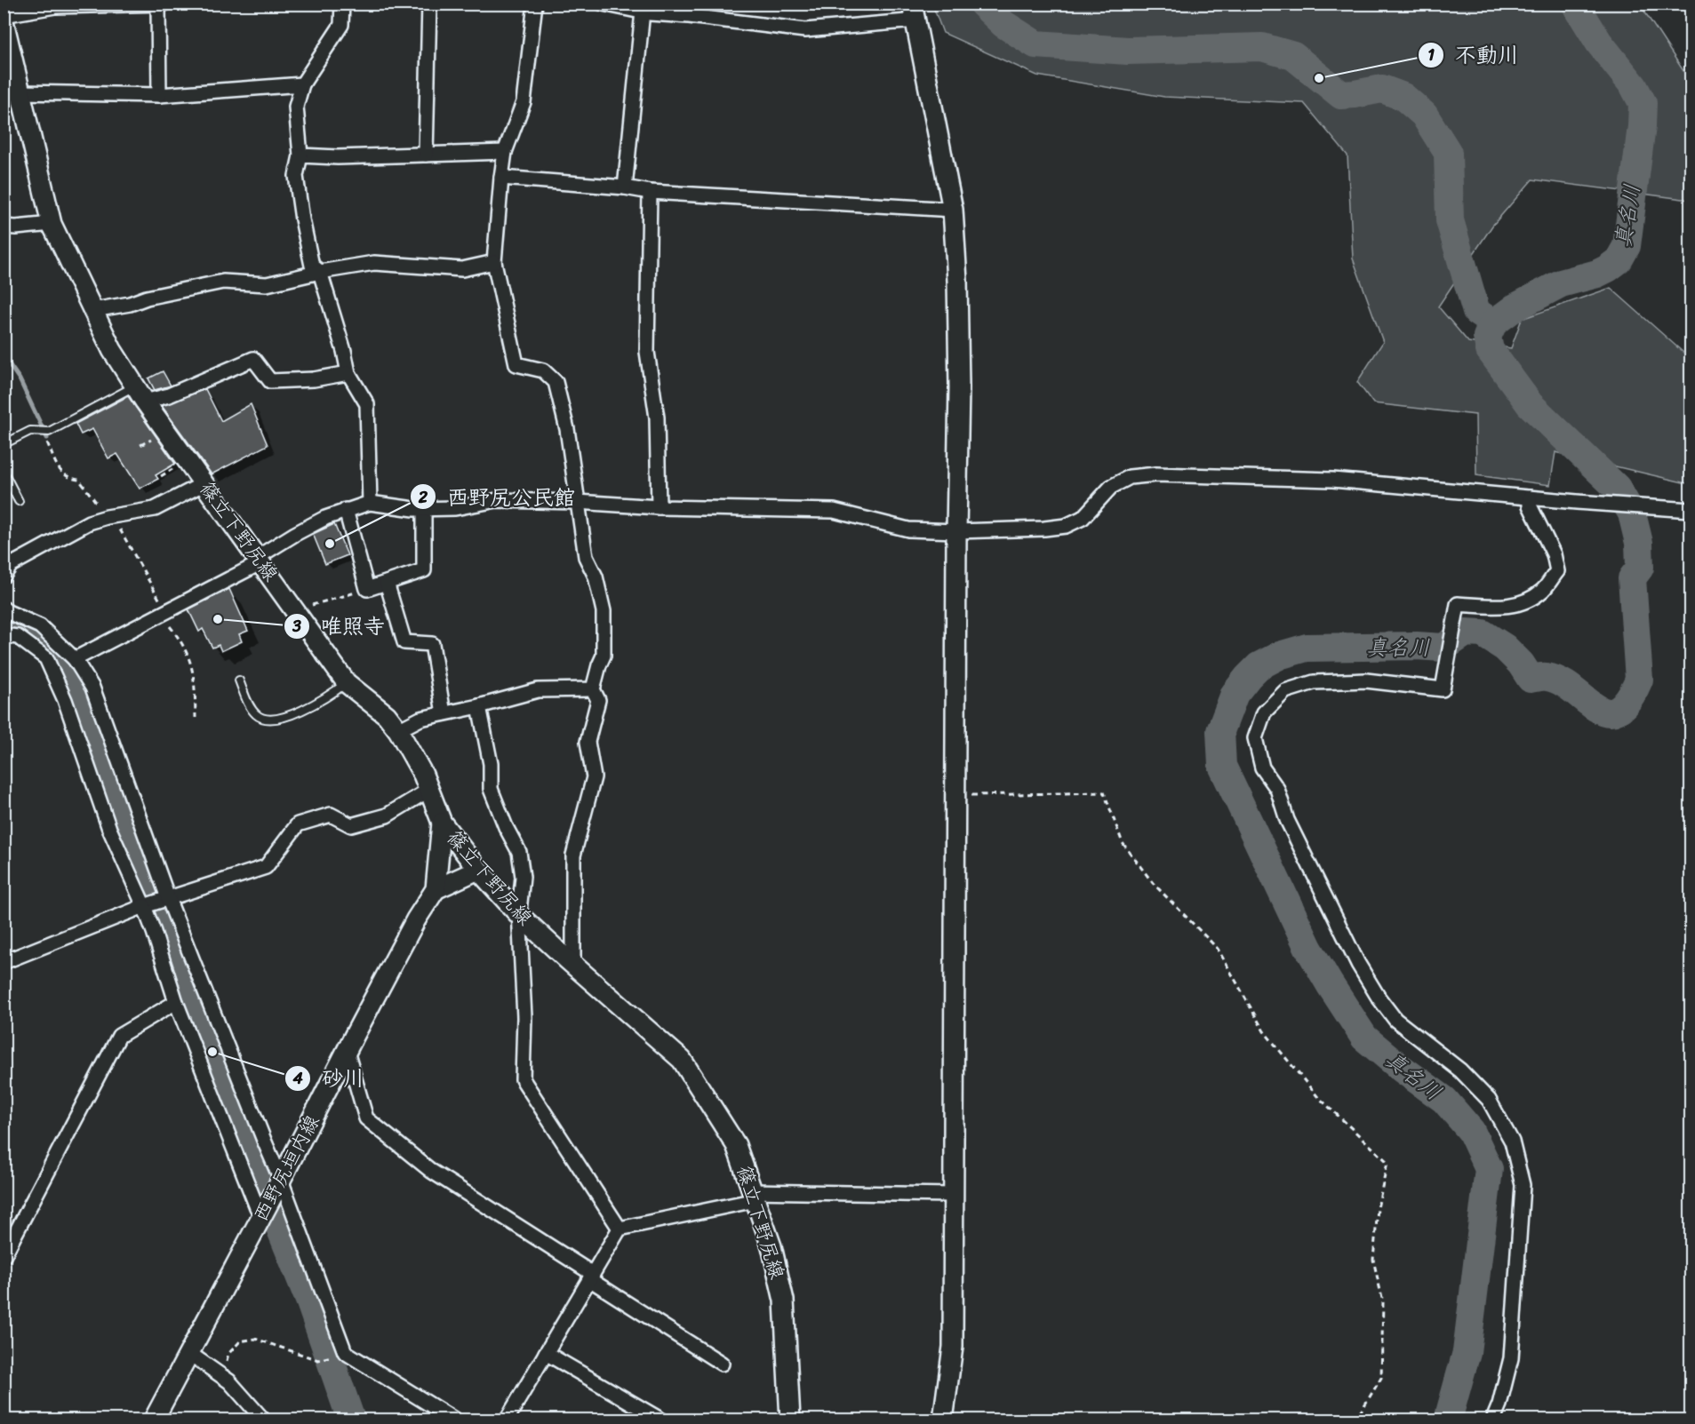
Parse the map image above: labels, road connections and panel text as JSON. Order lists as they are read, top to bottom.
{
  "streets": {
    "main road": ["篠立下野尻線", "西野尻垣内線"]
  },
  "crossings": [
    ["篠立下野尻線", "西野尻垣内線"]
  ],
  "water": ["真名川"],
  "places": [
    "不動川",
    "西野尻公民館",
    "唯照寺",
    "砂川"
  ]
}
